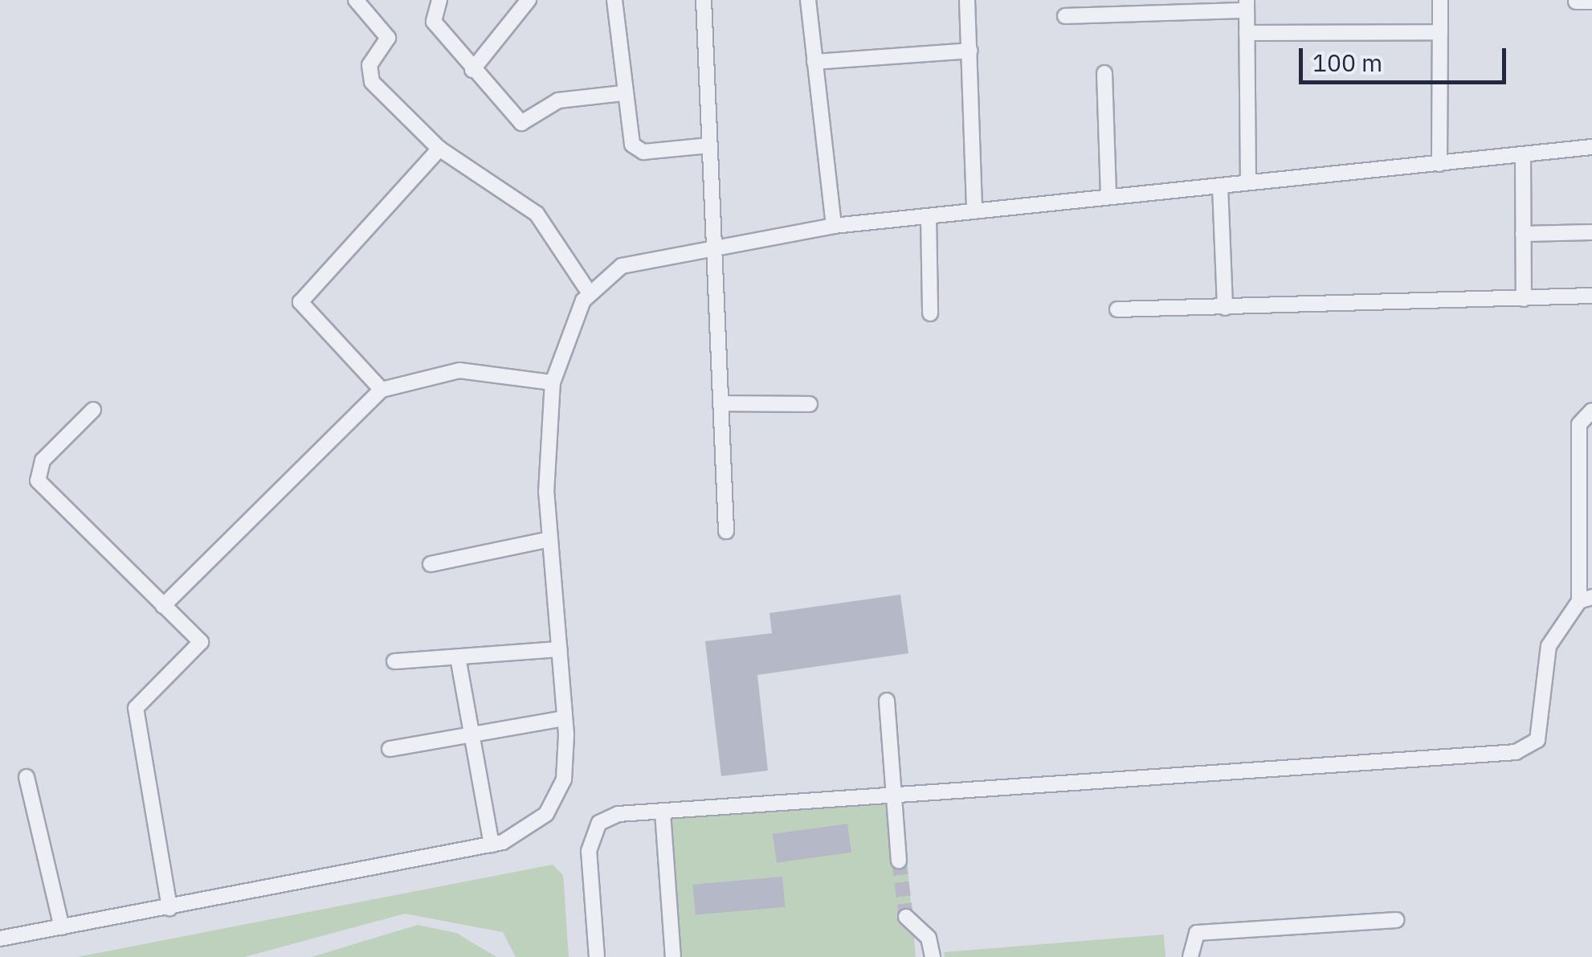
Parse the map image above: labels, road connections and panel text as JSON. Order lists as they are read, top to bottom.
{
  "scale_bar": "100 m"
}
